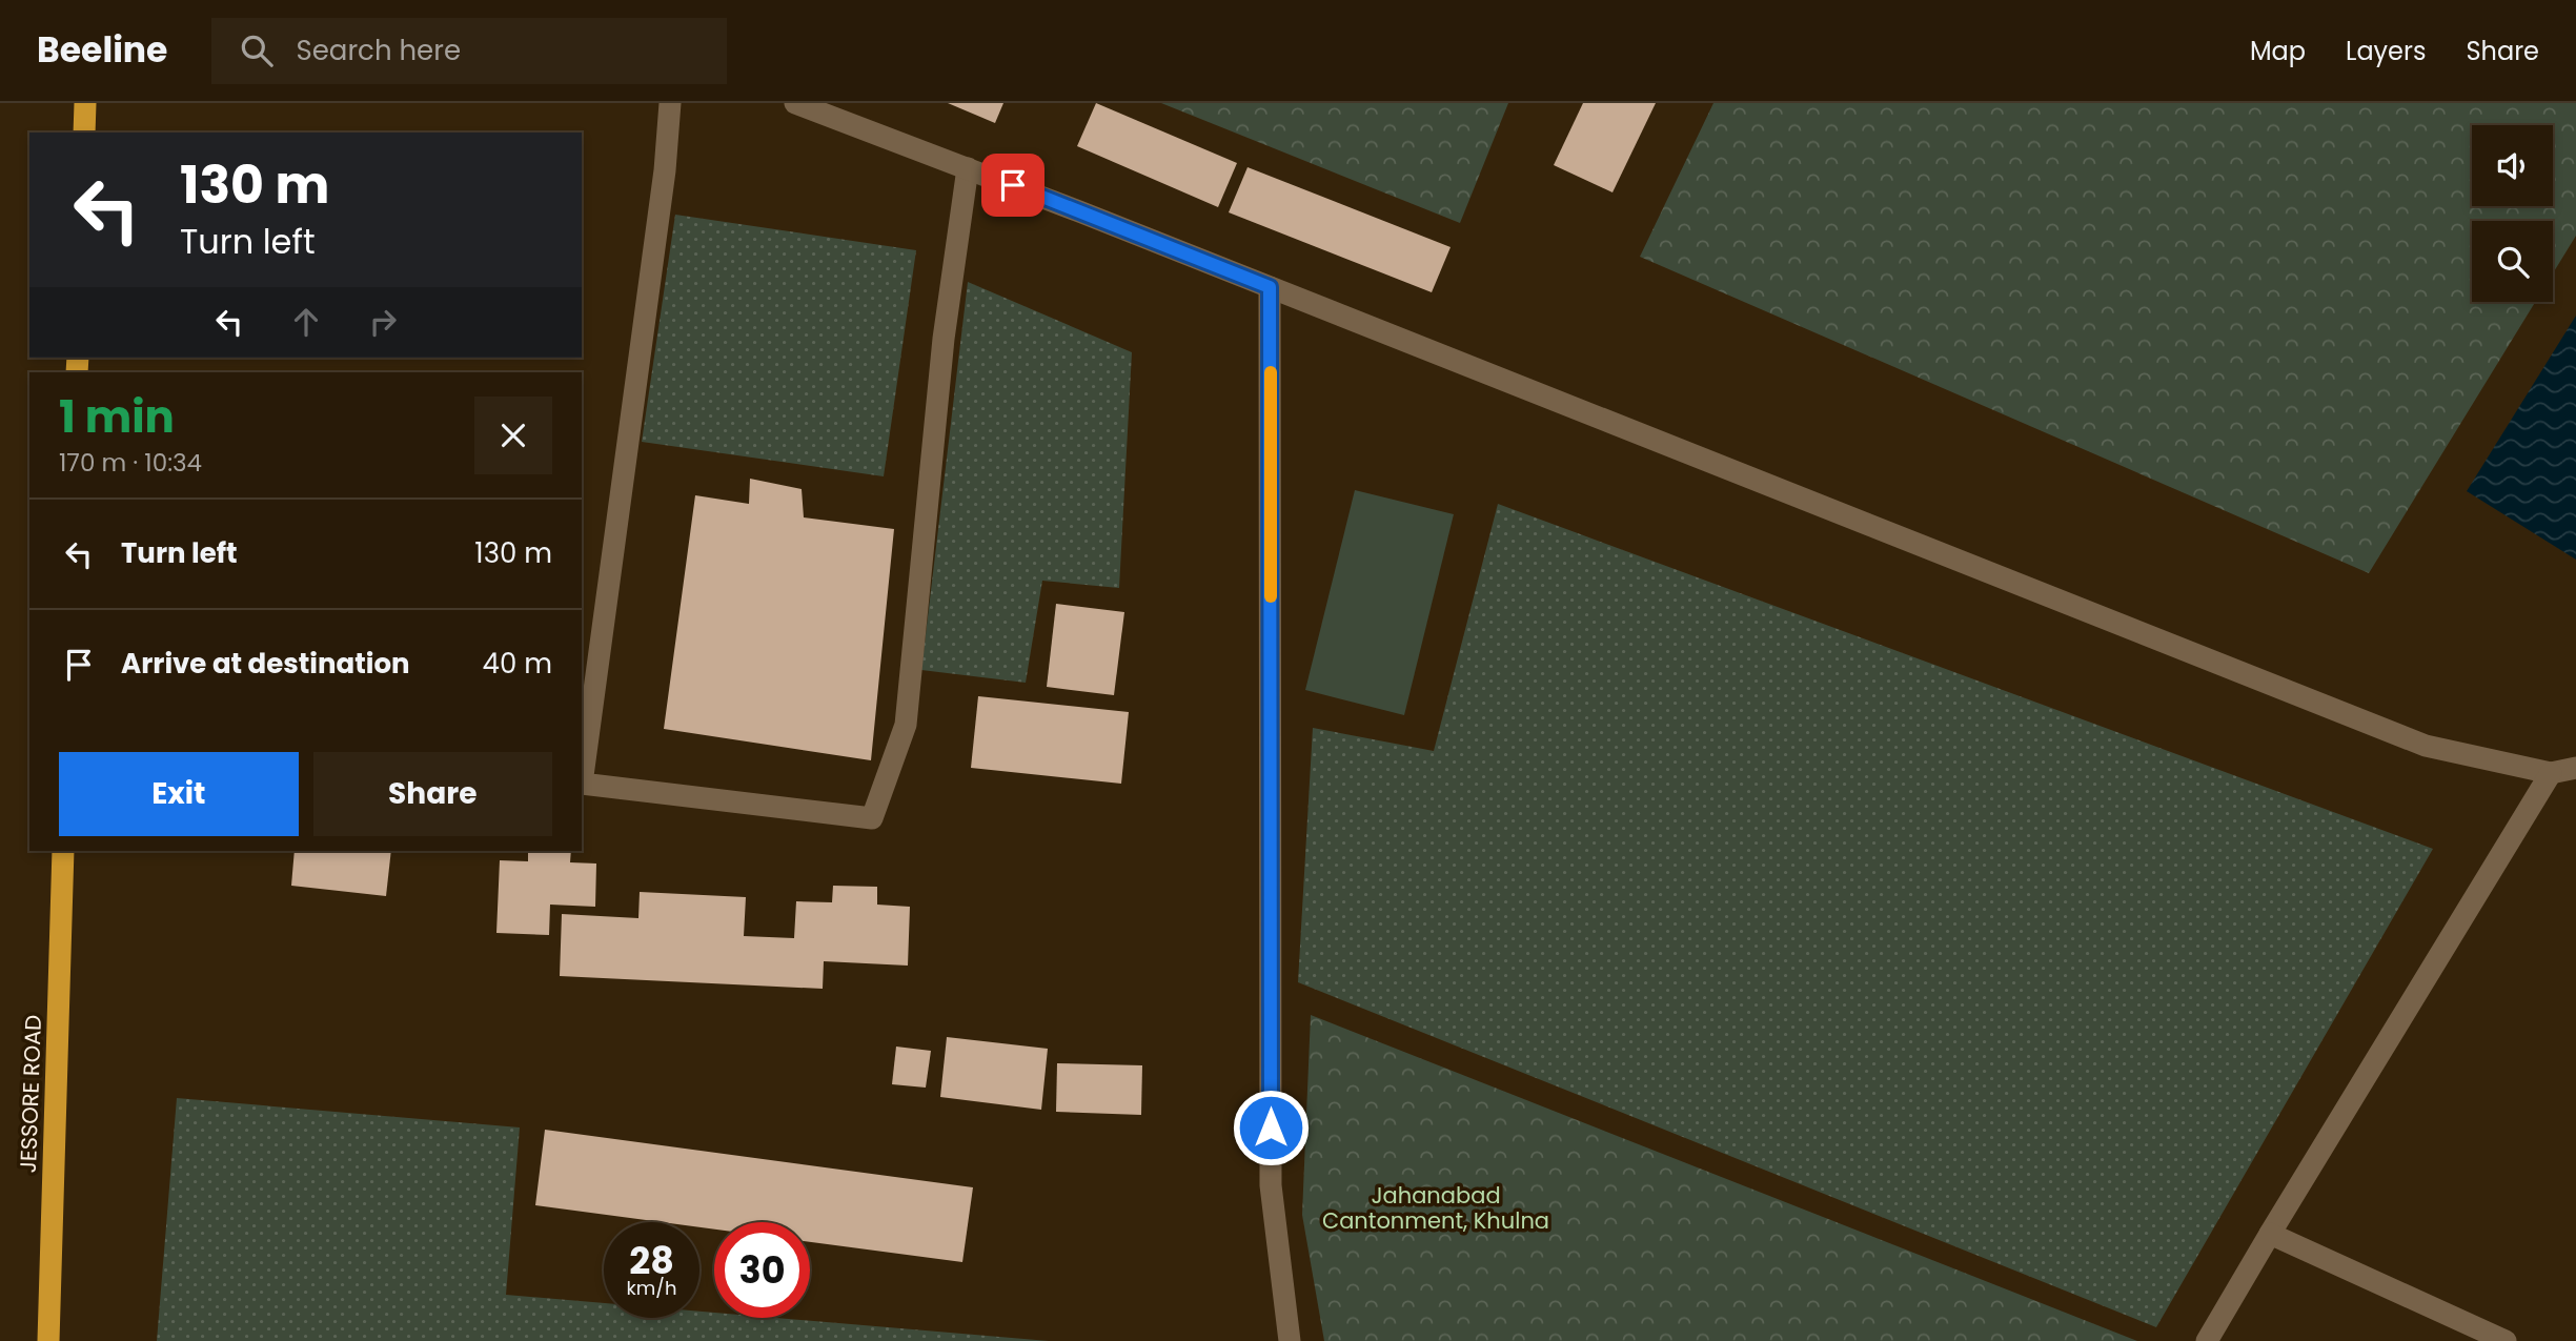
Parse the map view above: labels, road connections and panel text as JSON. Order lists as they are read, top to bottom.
{
  "streets": {
    "highway": ["JESSORE ROAD"]
  },
  "parks": ["Jahanabad Cantonment, Khulna"],
  "page": {
    "header": "Beeline",
    "search": "Search here",
    "nav": ["Map", "Layers", "Share"],
    "turn": ["130 m", "Turn left"],
    "heading": ["1 min", "170 m · 10:34"],
    "list": [
      {
        "name": "Turn left",
        "value": "130 m"
      },
      {
        "name": "Arrive at destination",
        "value": "40 m"
      }
    ],
    "buttons": ["Exit", "Share"],
    "speed": "28 km/h",
    "limit": "30"
  }
}
